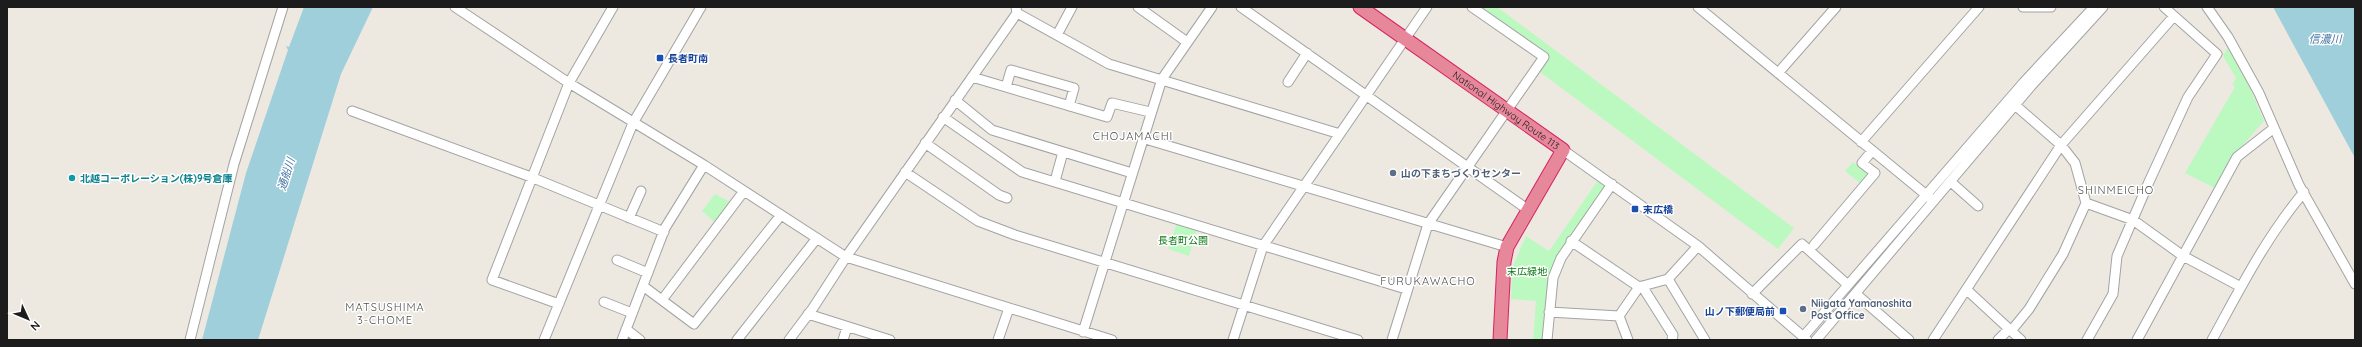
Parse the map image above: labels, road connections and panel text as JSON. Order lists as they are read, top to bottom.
{
  "streets": {
    "highway": ["National Highway Route 113"]
  },
  "districts": [
    "CHOJAMACHI",
    "SHINMEICHO",
    "FURUKAWACHO",
    "MATSUSHIMA 3-CHOME"
  ],
  "water": ["信濃川", "通船川"],
  "parks": ["長者町公園", "末広緑地"],
  "places": {
    "transit": ["長者町南", "末広橋", "山ノ下郵便局前"],
    "other": ["山の下まちづくりセンター", "北越コーポレーション(株)9号倉庫", "Niigata Yamanoshita Post Office"]
  },
  "north": "bottom right"
}
